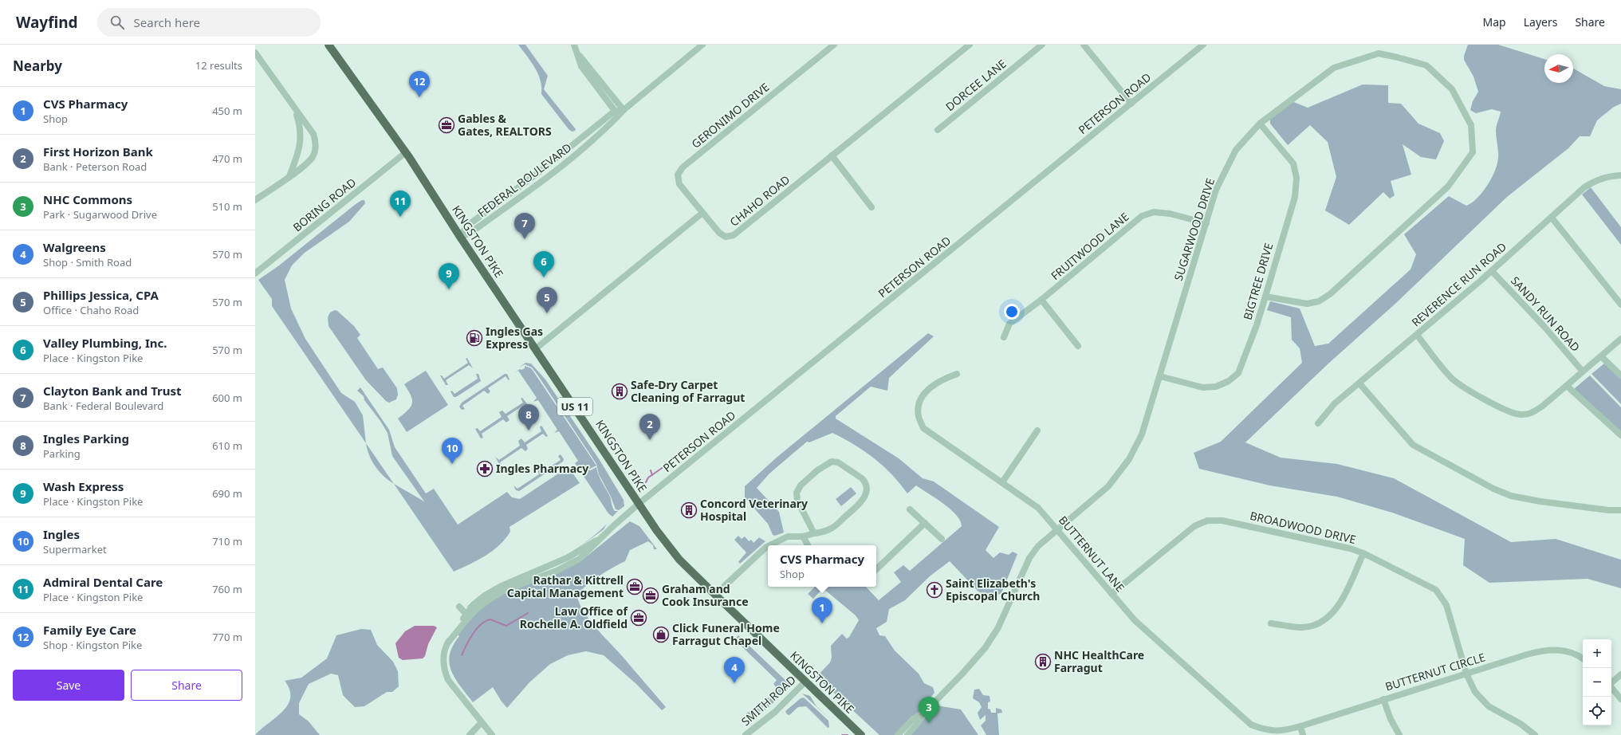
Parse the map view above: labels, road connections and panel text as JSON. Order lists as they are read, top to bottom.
{
  "streets": {
    "main road": ["KINGSTON PIKE", "US 11"],
    "street": [
      "DORCEE LANE",
      "PETERSON ROAD",
      "GERONIMO DRIVE",
      "FEDERAL BOULEVARD",
      "CHAHO ROAD",
      "BORING ROAD",
      "SUGARWOOD DRIVE",
      "FRUITWOOD LANE",
      "BIGTREE DRIVE",
      "REVERENCE RUN ROAD",
      "SANDY RUN ROAD",
      "BROADWOOD DRIVE",
      "BUTTERNUT LANE",
      "BUTTERNUT CIRCLE",
      "SMITH ROAD"
    ]
  },
  "crossings": [
    ["PETERSON ROAD", "KINGSTON PIKE"],
    ["GERONIMO DRIVE", "CHAHO ROAD"],
    ["FEDERAL BOULEVARD", "KINGSTON PIKE"],
    ["BORING ROAD", "KINGSTON PIKE"],
    ["SUGARWOOD DRIVE", "FRUITWOOD LANE"],
    ["SUGARWOOD DRIVE", "BIGTREE DRIVE"],
    ["SUGARWOOD DRIVE", "BUTTERNUT LANE"],
    ["KINGSTON PIKE", "SMITH ROAD"],
    ["REVERENCE RUN ROAD", "SANDY RUN ROAD"],
    ["BROADWOOD DRIVE", "BUTTERNUT LANE"],
    ["BROADWOOD DRIVE", "BUTTERNUT CIRCLE"],
    ["BUTTERNUT LANE", "BUTTERNUT CIRCLE"]
  ],
  "places": {
    "office": [
      "Gables & Gates, REALTORS",
      "Rathar & Kittrell Capital Management",
      "Graham and Cook Insurance",
      "Law Office of Rochelle A. Oldfield"
    ],
    "fuel station": ["Ingles Gas Express"],
    "building": ["Safe-Dry Carpet Cleaning of Farragut", "Concord Veterinary Hospital", "NHC HealthCare Farragut"],
    "pharmacy": ["Ingles Pharmacy"],
    "church": ["Saint Elizabeth's Episcopal Church"],
    "shop": ["Click Funeral Home Farragut Chapel"]
  },
  "north": "left",
  "page": {
    "header": "Wayfind",
    "search": "Search here",
    "nav": ["Map", "Layers", "Share"],
    "heading": ["Nearby", "12 results"],
    "pins": [
      "12",
      "11",
      "7",
      "6",
      "9",
      "5",
      "8",
      "2",
      "10",
      "1",
      "4",
      "3"
    ],
    "list": [
      {
        "mark": "1",
        "name": "CVS Pharmacy",
        "note": "Shop",
        "value": "450 m"
      },
      {
        "mark": "2",
        "name": "First Horizon Bank",
        "note": "Bank · Peterson Road",
        "value": "470 m"
      },
      {
        "mark": "3",
        "name": "NHC Commons",
        "note": "Park · Sugarwood Drive",
        "value": "510 m"
      },
      {
        "mark": "4",
        "name": "Walgreens",
        "note": "Shop · Smith Road",
        "value": "570 m"
      },
      {
        "mark": "5",
        "name": "Phillips Jessica, CPA",
        "note": "Office · Chaho Road",
        "value": "570 m"
      },
      {
        "mark": "6",
        "name": "Valley Plumbing, Inc.",
        "note": "Place · Kingston Pike",
        "value": "570 m"
      },
      {
        "mark": "7",
        "name": "Clayton Bank and Trust",
        "note": "Bank · Federal Boulevard",
        "value": "600 m"
      },
      {
        "mark": "8",
        "name": "Ingles Parking",
        "note": "Parking",
        "value": "610 m"
      },
      {
        "mark": "9",
        "name": "Wash Express",
        "note": "Place · Kingston Pike",
        "value": "690 m"
      },
      {
        "mark": "10",
        "name": "Ingles",
        "note": "Supermarket",
        "value": "710 m"
      },
      {
        "mark": "11",
        "name": "Admiral Dental Care",
        "note": "Place · Kingston Pike",
        "value": "760 m"
      },
      {
        "mark": "12",
        "name": "Family Eye Care",
        "note": "Shop · Kingston Pike",
        "value": "770 m"
      }
    ],
    "popup": ["CVS Pharmacy", "Shop"],
    "map_buttons": ["+", "−"],
    "buttons": ["Save", "Share"]
  }
}
